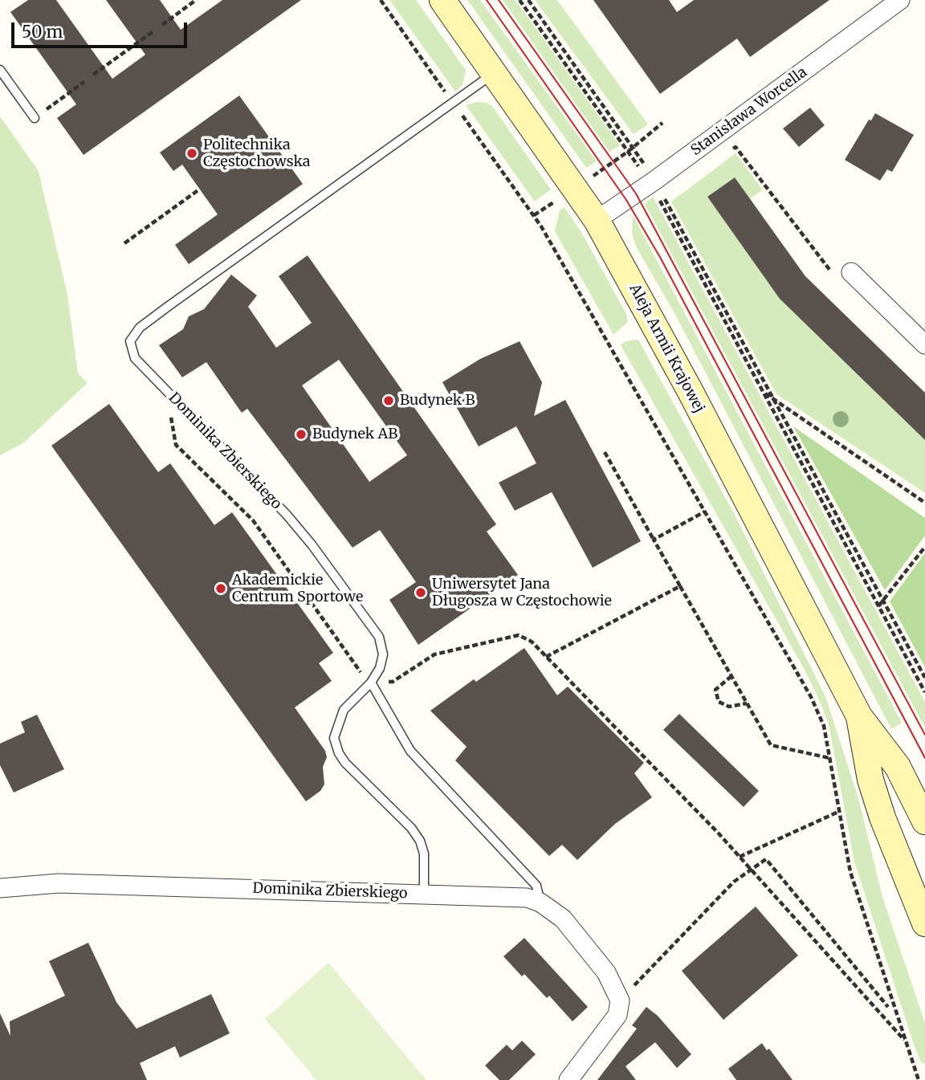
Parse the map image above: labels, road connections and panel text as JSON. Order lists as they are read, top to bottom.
{
  "streets": {
    "main road": ["Aleja Armii Krajowej"],
    "street": ["Stanisława Worcella", "Dominika Zbierskiego"]
  },
  "crossings": [
    ["Stanisława Worcella", "Aleja Armii Krajowej"]
  ],
  "places": [
    "Politechnika Częstochowska",
    "Budynek B",
    "Budynek AB",
    "Akademickie Centrum Sportowe",
    "Uniwersytet Jana Długosza w Częstochowie"
  ],
  "scale_bar": "50 m"
}
